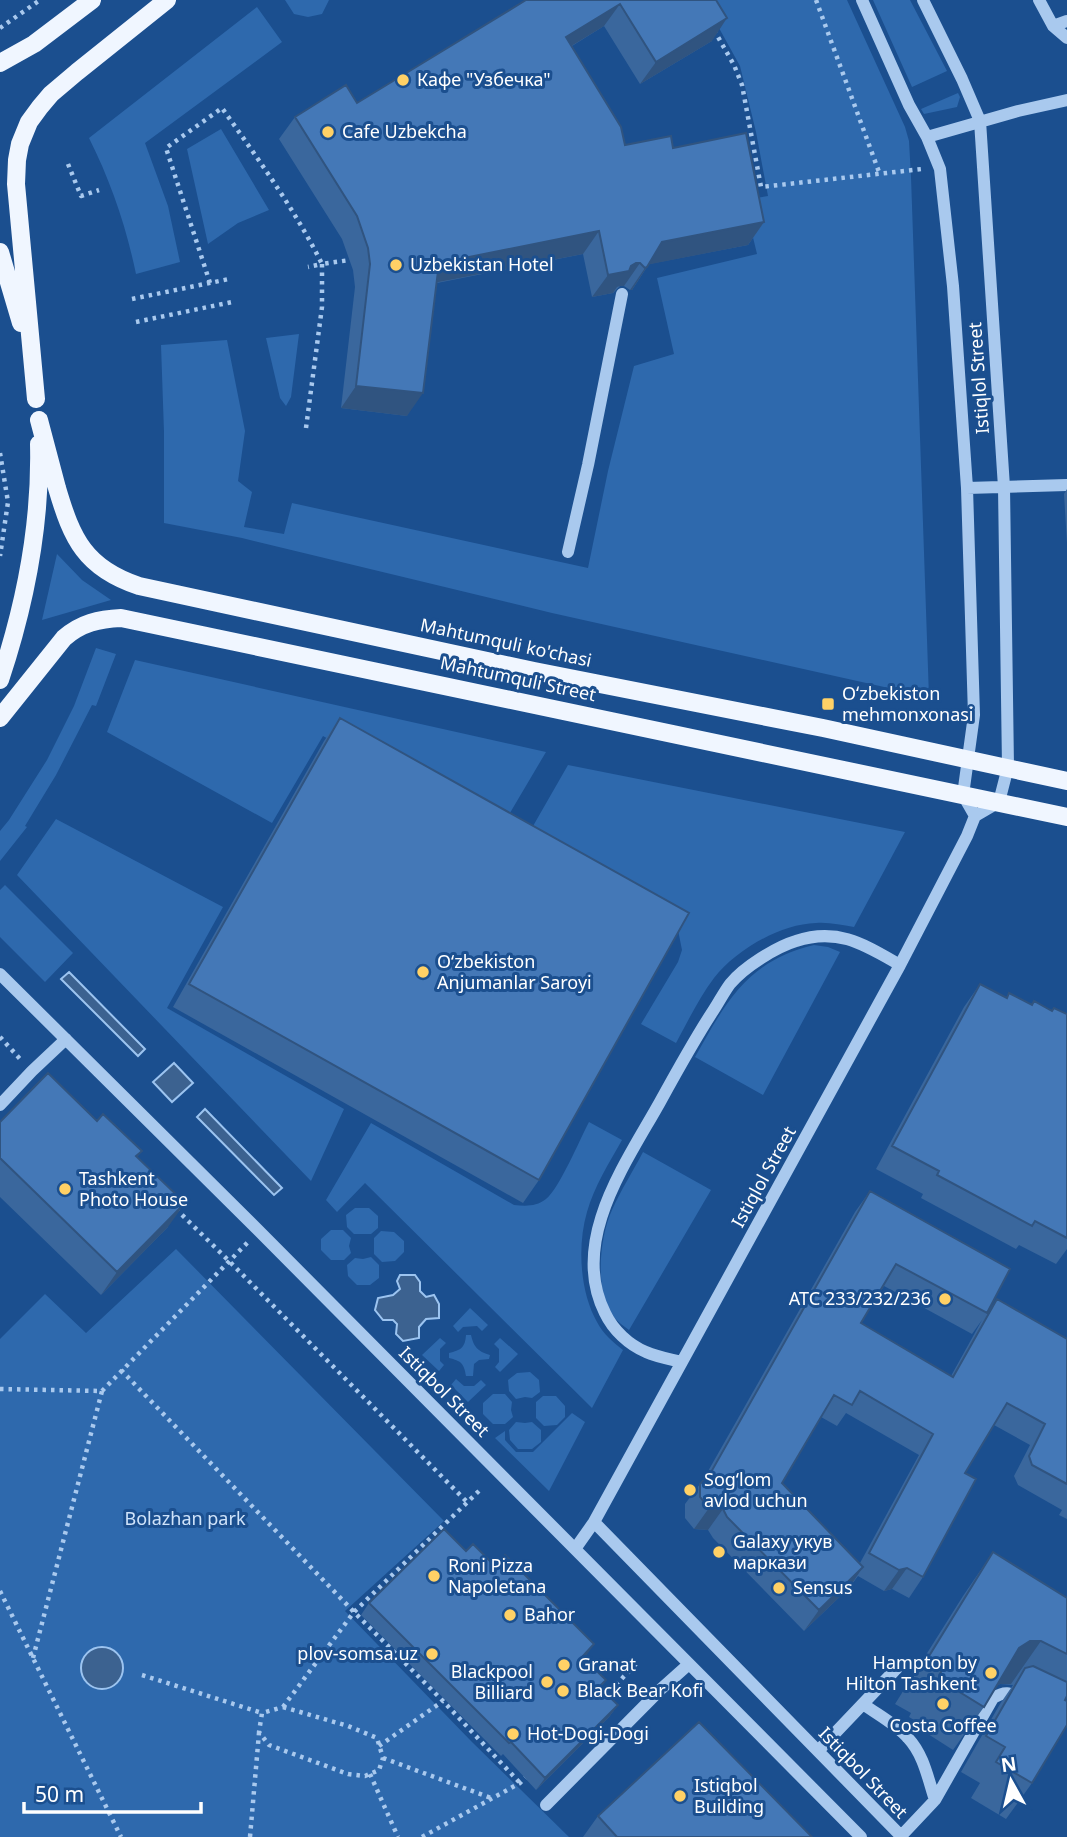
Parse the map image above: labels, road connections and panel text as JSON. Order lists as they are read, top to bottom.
{
  "streets": {
    "main road": ["Mahtumquli ko'chasi", "Mahtumquli Street"],
    "street": ["Istiqlol Street", "Istiqbol Street"]
  },
  "crossings": [
    ["Istiqlol Street", "Mahtumquli ko'chasi"],
    ["Istiqlol Street", "Mahtumquli Street"],
    ["Istiqlol Street", "Istiqbol Street"]
  ],
  "parks": ["Bolazhan park"],
  "places": {
    "other": [
      "Кафе \"Узбечка\"",
      "Cafe Uzbekcha",
      "Uzbekistan Hotel",
      "O‘zbekiston Anjumanlar Saroyi",
      "Tashkent Photo House",
      "АТС 233/232/236",
      "Sog‘lom avlod uchun",
      "Galaxy укув маркази",
      "Roni Pizza Napoletana",
      "Sensus",
      "Bahor",
      "plov-somsa.uz",
      "Granat",
      "Hampton by Hilton Tashkent",
      "Blackpool Billiard",
      "Black Bear Kofi",
      "Costa Coffee",
      "Hot-Dogi-Dogi",
      "Istiqbol Building"
    ],
    "transit": ["Oʻzbekiston mehmonxonasi"]
  },
  "scale_bar": "50 m",
  "north": "top"
}
